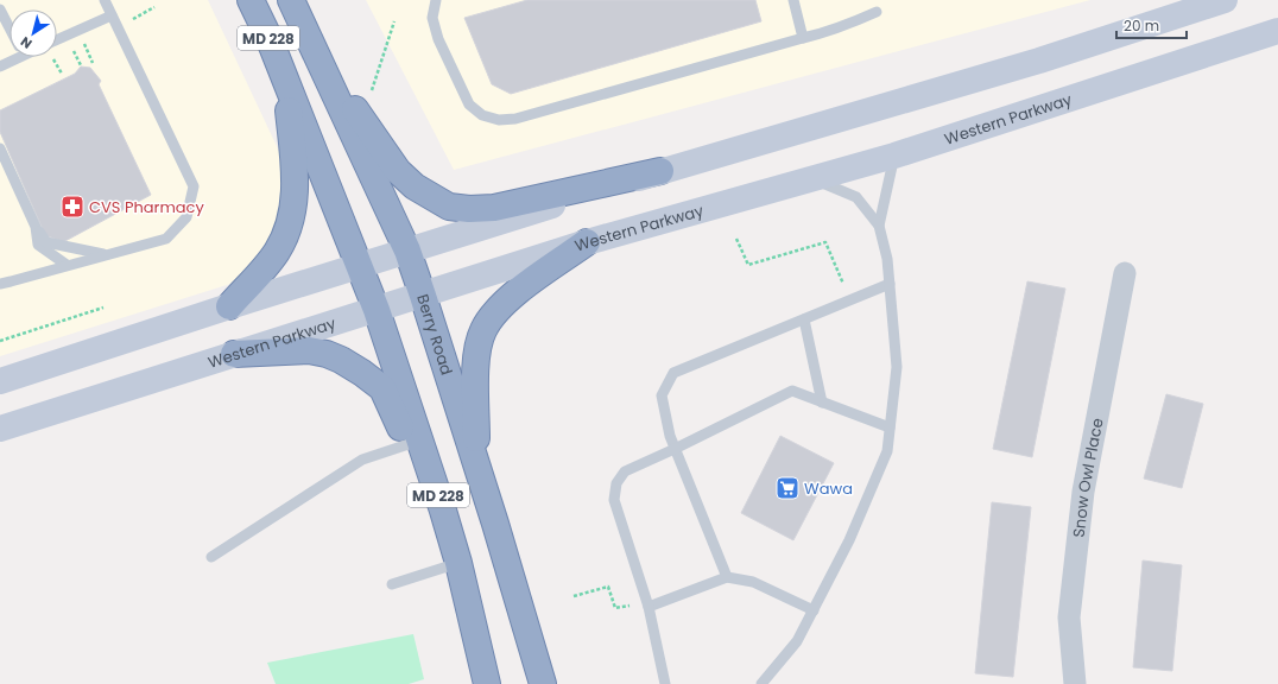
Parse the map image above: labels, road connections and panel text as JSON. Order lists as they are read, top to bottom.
{
  "streets": {
    "highway": ["MD 228", "Berry Road"],
    "main road": ["Western Parkway"],
    "street": ["Snow Owl Place"]
  },
  "crossings": [
    ["MD 228", "Western Parkway"],
    ["Western Parkway", "Berry Road"]
  ],
  "places": {
    "pharmacy": ["CVS Pharmacy"],
    "supermarket": ["Wawa"]
  },
  "scale_bar": "20 m",
  "north": "bottom left"
}
